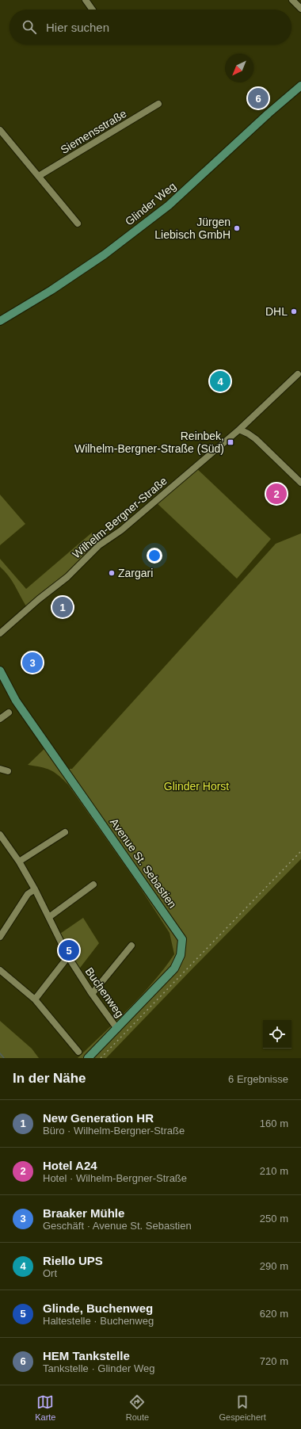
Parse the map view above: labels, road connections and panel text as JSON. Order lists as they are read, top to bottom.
{
  "streets": {
    "main road": ["Glinder Weg", "Avenue St. Sebastien"],
    "street": ["Siemensstraße", "Wilhelm-Bergner-Straße", "Buchenweg"]
  },
  "crossings": [
    ["Avenue St. Sebastien", "Buchenweg"]
  ],
  "parks": ["Glinder Horst"],
  "places": {
    "other": ["Jürgen Liebisch GmbH", "DHL", "Zargari"],
    "transit": ["Reinbek, Wilhelm-Bergner-Straße (Süd)"]
  },
  "north": "bottom left",
  "page": {
    "search": "Hier suchen",
    "pins": [
      "6",
      "4",
      "2",
      "1",
      "3",
      "5"
    ],
    "heading": ["In der Nähe", "6 Ergebnisse"],
    "list": [
      {
        "mark": "1",
        "name": "New Generation HR",
        "note": "Büro · Wilhelm-Bergner-Straße",
        "value": "160 m"
      },
      {
        "mark": "2",
        "name": "Hotel A24",
        "note": "Hotel · Wilhelm-Bergner-Straße",
        "value": "210 m"
      },
      {
        "mark": "3",
        "name": "Braaker Mühle",
        "note": "Geschäft · Avenue St. Sebastien",
        "value": "250 m"
      },
      {
        "mark": "4",
        "name": "Riello UPS",
        "note": "Ort",
        "value": "290 m"
      },
      {
        "mark": "5",
        "name": "Glinde, Buchenweg",
        "note": "Haltestelle · Buchenweg",
        "value": "620 m"
      },
      {
        "mark": "6",
        "name": "HEM Tankstelle",
        "note": "Tankstelle · Glinder Weg",
        "value": "720 m"
      }
    ],
    "nav": ["Karte", "Route", "Gespeichert"]
  }
}
